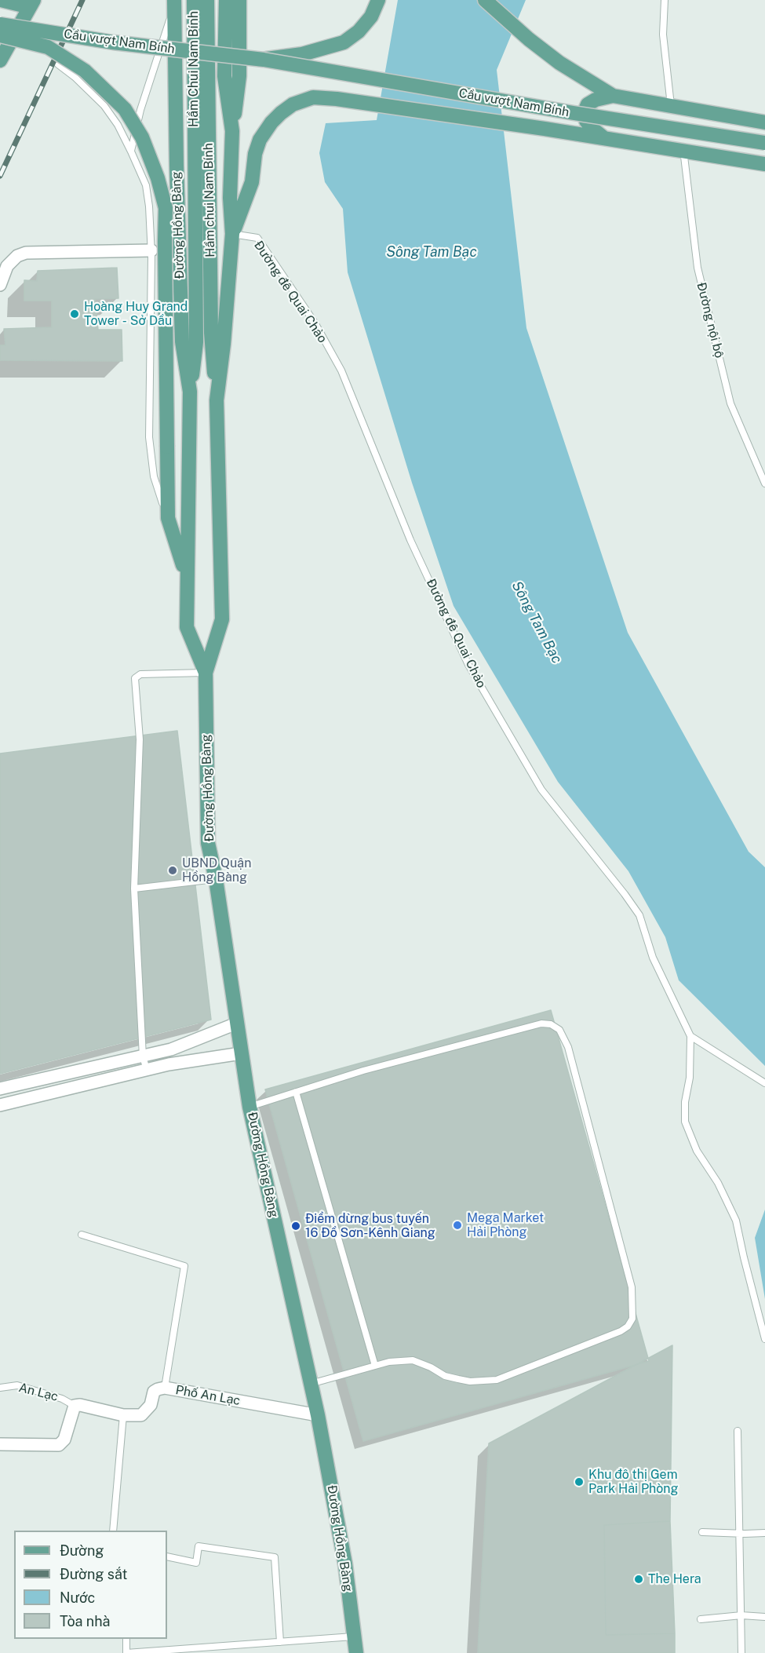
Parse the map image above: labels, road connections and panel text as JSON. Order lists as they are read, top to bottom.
{
  "streets": {
    "main road": [
      "Cầu vượt Nam Bính",
      "Hầm Chui Nam Bính",
      "Hầm chui Nam Bính",
      "Đường Hồng Bàng"
    ],
    "street": ["Phố An Lạc"],
    "lane": ["Đường đê Quai Chảo", "Đường nội bộ", "An Lạc"]
  },
  "crossings": [
    ["Hầm Chui Nam Bính", "Đường Hồng Bàng"],
    ["Hầm chui Nam Bính", "Đường Hồng Bàng"],
    ["Đường Hồng Bàng", "Đường đê Quai Chảo"],
    ["Đường Hồng Bàng", "Phố An Lạc"],
    ["An Lạc", "Phố An Lạc"]
  ],
  "water": ["Sông Tam Bạc"],
  "places": [
    "Hoàng Huy Grand Tower - Sở Dầu",
    "UBND Quận Hồng Bàng",
    "Mega Market Hải Phòng",
    "Điểm dừng bus tuyến 16 Đồ Sơn-Kênh Giang",
    "Khu đô thị Gem Park Hải Phòng",
    "The Hera"
  ],
  "legend": [
    "Đường",
    "Đường sắt",
    "Nước",
    "Tòa nhà"
  ]
}
